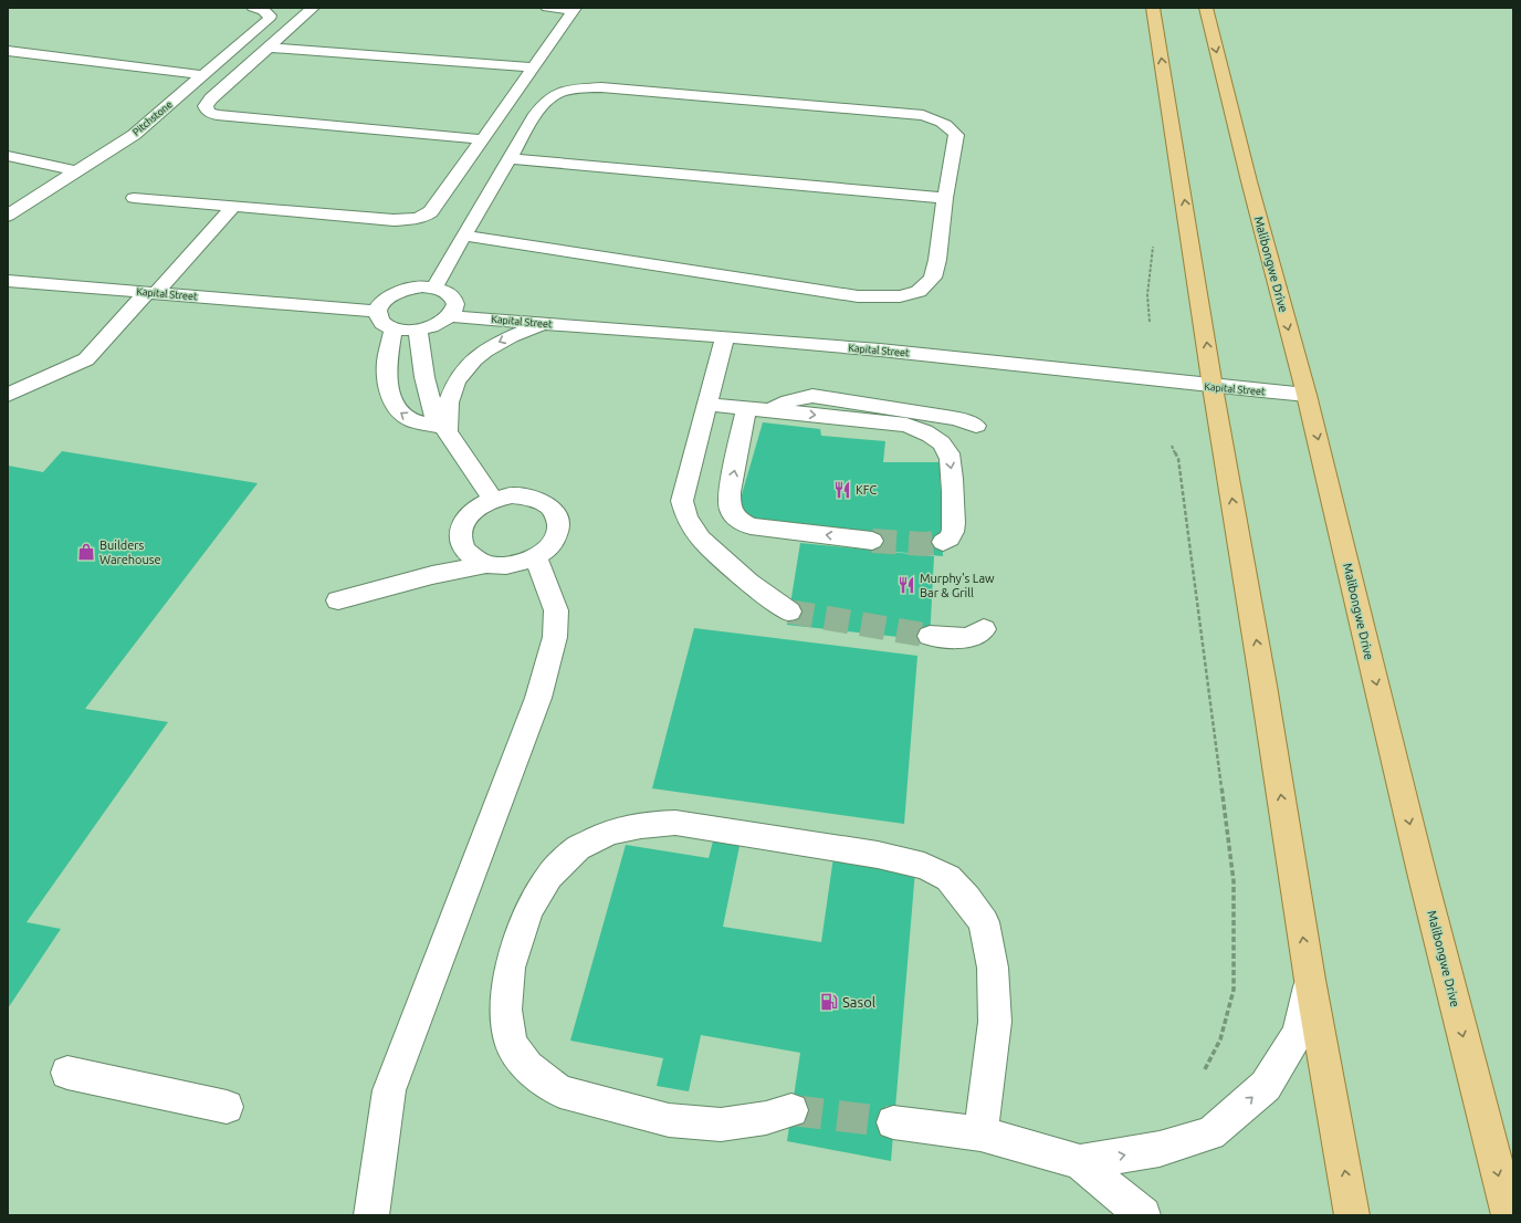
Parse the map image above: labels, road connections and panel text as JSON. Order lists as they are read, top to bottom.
{
  "streets": {
    "main road": ["Malibongwe Drive"],
    "street": ["Pitchstone", "Kapital Street"]
  },
  "crossings": [
    ["Malibongwe Drive", "Kapital Street"]
  ],
  "places": {
    "restaurant": ["KFC", "Murphy's Law Bar & Grill"],
    "shop": ["Builders Warehouse"],
    "fuel station": ["Sasol"]
  }
}
